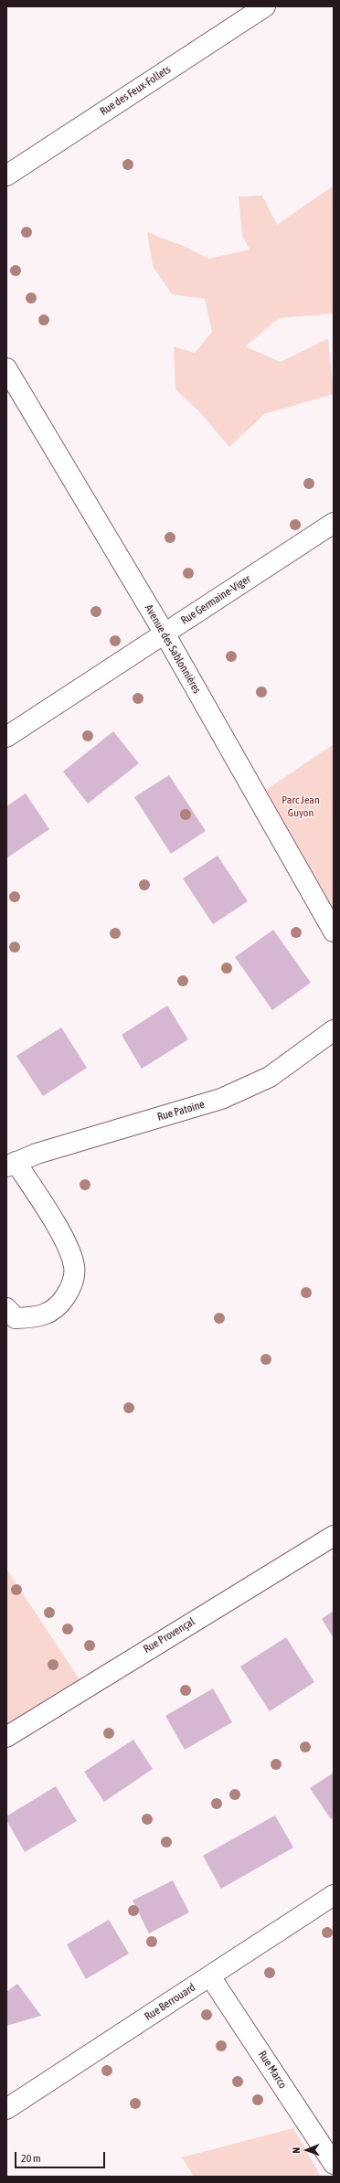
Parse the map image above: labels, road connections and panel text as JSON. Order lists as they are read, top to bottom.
{
  "streets": {
    "street": [
      "Rue des Feux-Follets",
      "Rue Germaine-Viger",
      "Avenue des Sablonnières",
      "Rue Patoine",
      "Rue Provençal",
      "Rue Berrouard",
      "Rue Marco"
    ]
  },
  "crossings": [
    ["Rue Germaine-Viger", "Avenue des Sablonnières"],
    ["Rue Berrouard", "Rue Marco"]
  ],
  "parks": ["Parc Jean Guyon"],
  "scale_bar": "20 m",
  "north": "left"
}
